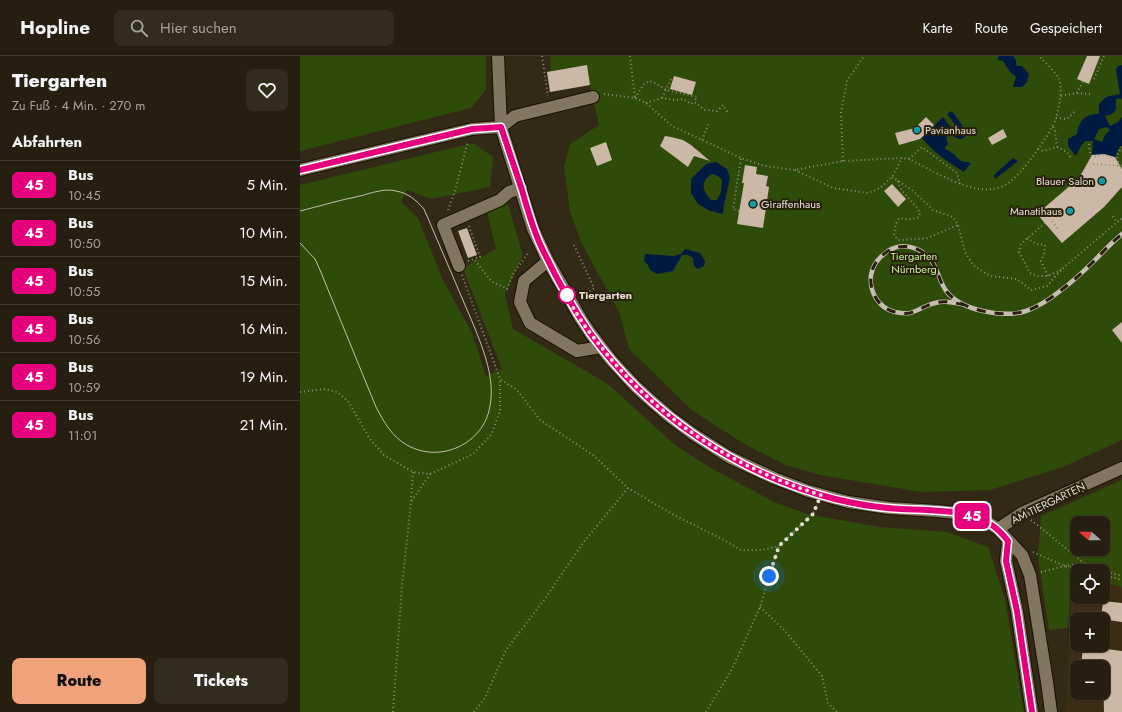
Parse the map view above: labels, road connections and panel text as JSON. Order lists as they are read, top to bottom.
{
  "streets": {
    "street": ["AM TIERGARTEN"]
  },
  "parks": ["Tiergarten Nürnberg"],
  "places": [
    "Pavianhaus",
    "Blauer Salon",
    "Giraffenhaus",
    "Manatihaus",
    "Tiergarten"
  ],
  "lines": ["bus line 45"],
  "north": "left",
  "page": {
    "header": "Hopline",
    "search": "Hier suchen",
    "nav": ["Karte", "Route", "Gespeichert"],
    "heading": [
      ["Tiergarten", "Zu Fuß · 4 Min. · 270 m"],
      "Abfahrten"
    ],
    "on_map": "45",
    "list": [
      {
        "mark": "45",
        "name": "Bus",
        "note": "10:45",
        "value": "5 Min."
      },
      {
        "mark": "45",
        "name": "Bus",
        "note": "10:50",
        "value": "10 Min."
      },
      {
        "mark": "45",
        "name": "Bus",
        "note": "10:55",
        "value": "15 Min."
      },
      {
        "mark": "45",
        "name": "Bus",
        "note": "10:56",
        "value": "16 Min."
      },
      {
        "mark": "45",
        "name": "Bus",
        "note": "10:59",
        "value": "19 Min."
      },
      {
        "mark": "45",
        "name": "Bus",
        "note": "11:01",
        "value": "21 Min."
      }
    ],
    "map_buttons": ["+", "−"],
    "buttons": ["Route", "Tickets"]
  }
}
